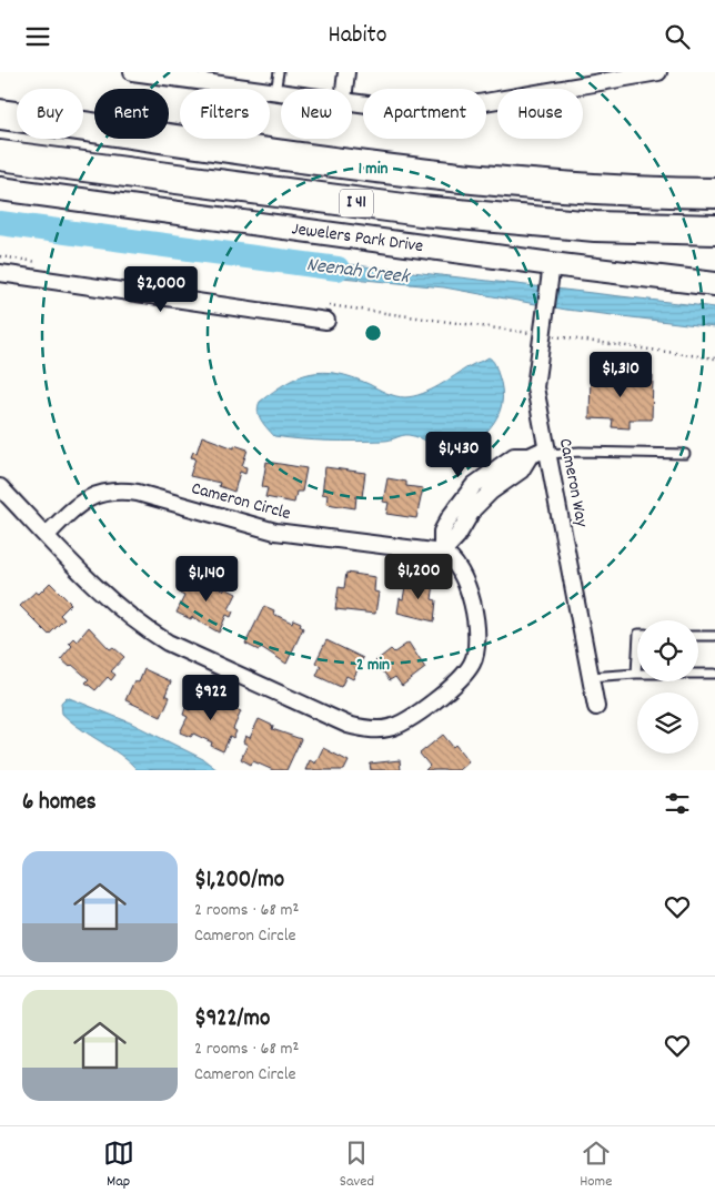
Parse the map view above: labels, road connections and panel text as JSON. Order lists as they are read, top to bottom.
{
  "streets": {
    "highway": ["I 41"],
    "street": ["Jewelers Park Drive", "Cameron Way", "Cameron Circle"]
  },
  "crossings": [
    ["Jewelers Park Drive", "Cameron Way"]
  ],
  "water": ["Neenah Creek"],
  "page": {
    "header": "Habito",
    "chip": [
      "Buy",
      "Rent",
      "Filters",
      "New",
      "Apartment",
      "House"
    ],
    "price": [
      "$2,000",
      "$1,310",
      "$1,430",
      "$1,200",
      "$1,140",
      "$922"
    ],
    "heading": "6 homes",
    "list": [
      {
        "name": "$1,200/mo",
        "note": "2 rooms · 68 m² · Cameron Circle"
      },
      {
        "name": "$922/mo",
        "note": "2 rooms · 68 m² · Cameron Circle"
      }
    ],
    "tabs": ["Map", "Saved", "Home"]
  },
  "rings": ["1 min", "2 min"]
}
